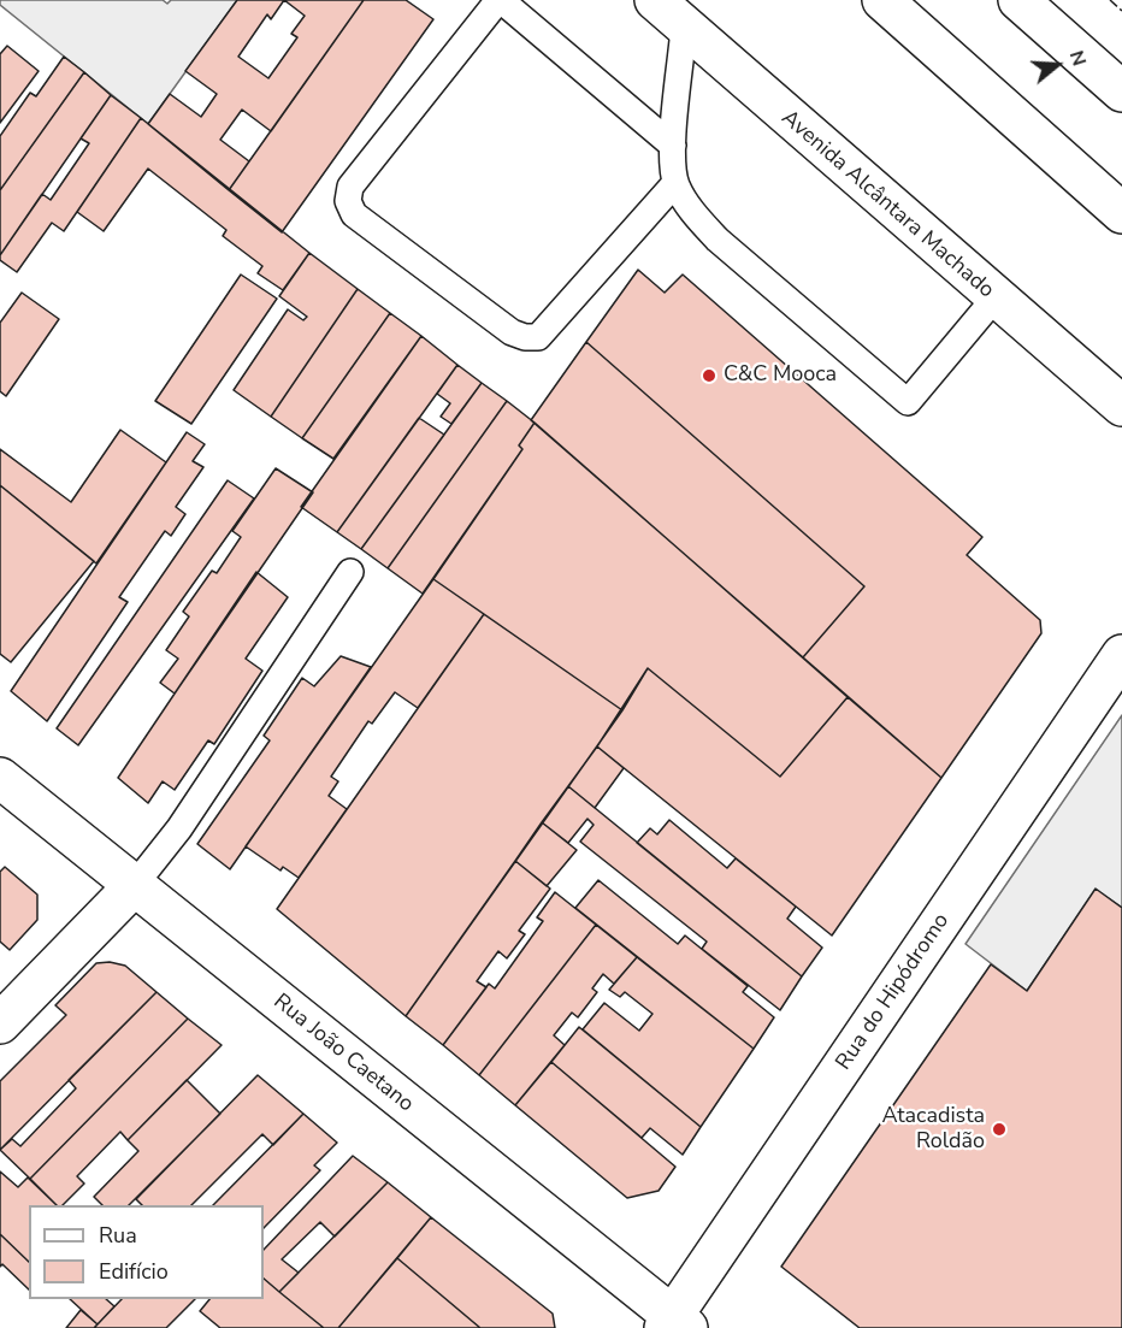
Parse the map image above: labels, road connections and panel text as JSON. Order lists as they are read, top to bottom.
{
  "streets": {
    "main road": ["Avenida Alcântara Machado", "Rua do Hipódromo", "Rua João Caetano"]
  },
  "crossings": [
    ["Rua do Hipódromo", "Rua João Caetano"]
  ],
  "places": ["C&C Mooca", "Atacadista Roldão"],
  "legend": ["Rua", "Edifício"],
  "north": "right"
}
